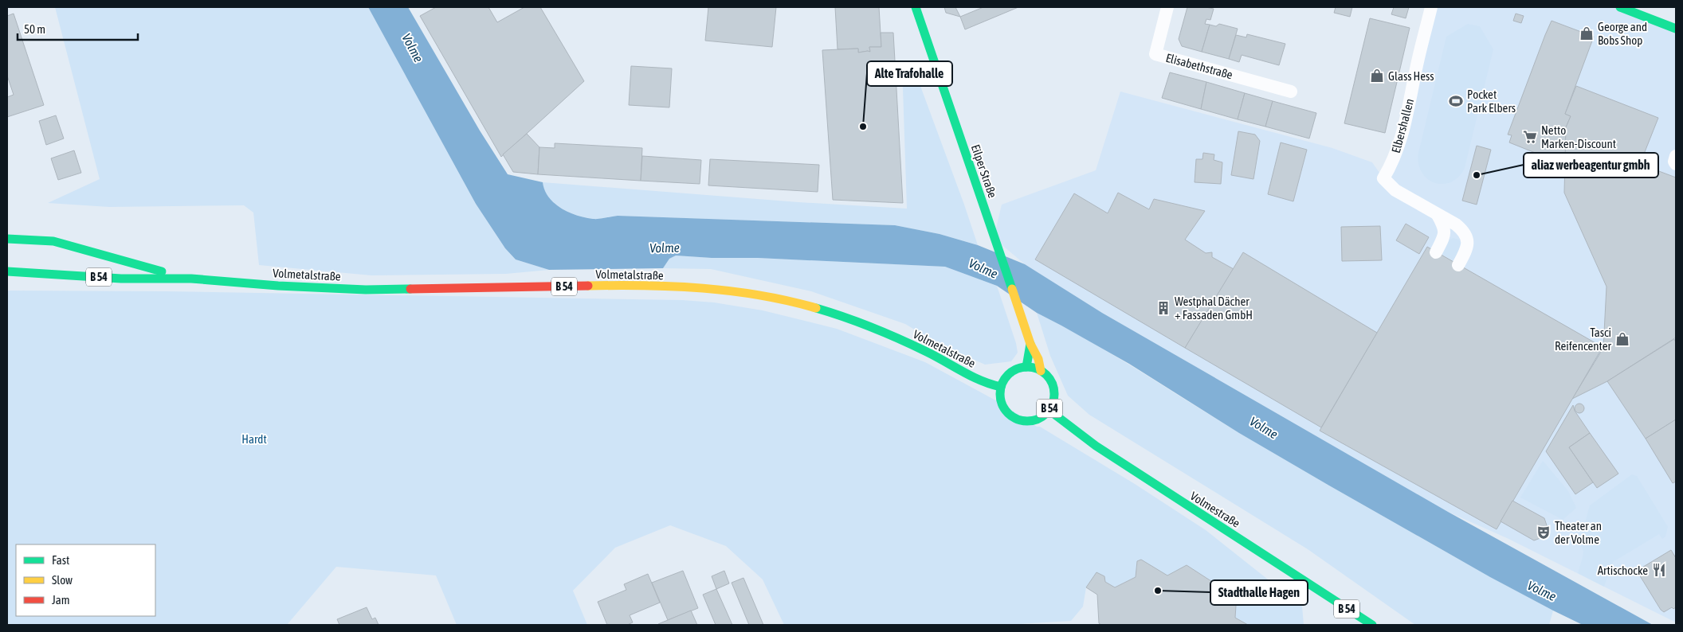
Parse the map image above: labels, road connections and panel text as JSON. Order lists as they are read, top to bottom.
{
  "streets": {
    "main road": [
      "Eilper Straße",
      "Volmetalstraße",
      "B 54",
      "Volmestraße"
    ],
    "street": ["Elisabethstraße", "Elbershallen"]
  },
  "crossings": [
    ["Eilper Straße", "Volmetalstraße"],
    ["Eilper Straße", "B 54"],
    ["Eilper Straße", "Volmestraße"],
    ["Volmetalstraße", "B 54"],
    ["Volmetalstraße", "Volmestraße"],
    ["B 54", "Volmestraße"]
  ],
  "water": ["Volme"],
  "parks": ["Hardt"],
  "places": {
    "shop": ["George and Bobs Shop", "Glass Hess", "Tasci Reifencenter"],
    "sports": ["Pocket Park Elbers"],
    "other": ["Alte Trafohalle", "aliaz werbeagentur gmbh", "Stadthalle Hagen"],
    "supermarket": ["Netto Marken-Discount"],
    "building": ["Westphal Dächer + Fassaden GmbH"],
    "theatre": ["Theater an der Volme"],
    "restaurant": ["Artischocke"]
  },
  "legend": ["Fast", "Slow", "Jam"],
  "scale_bar": "50 m"
}
